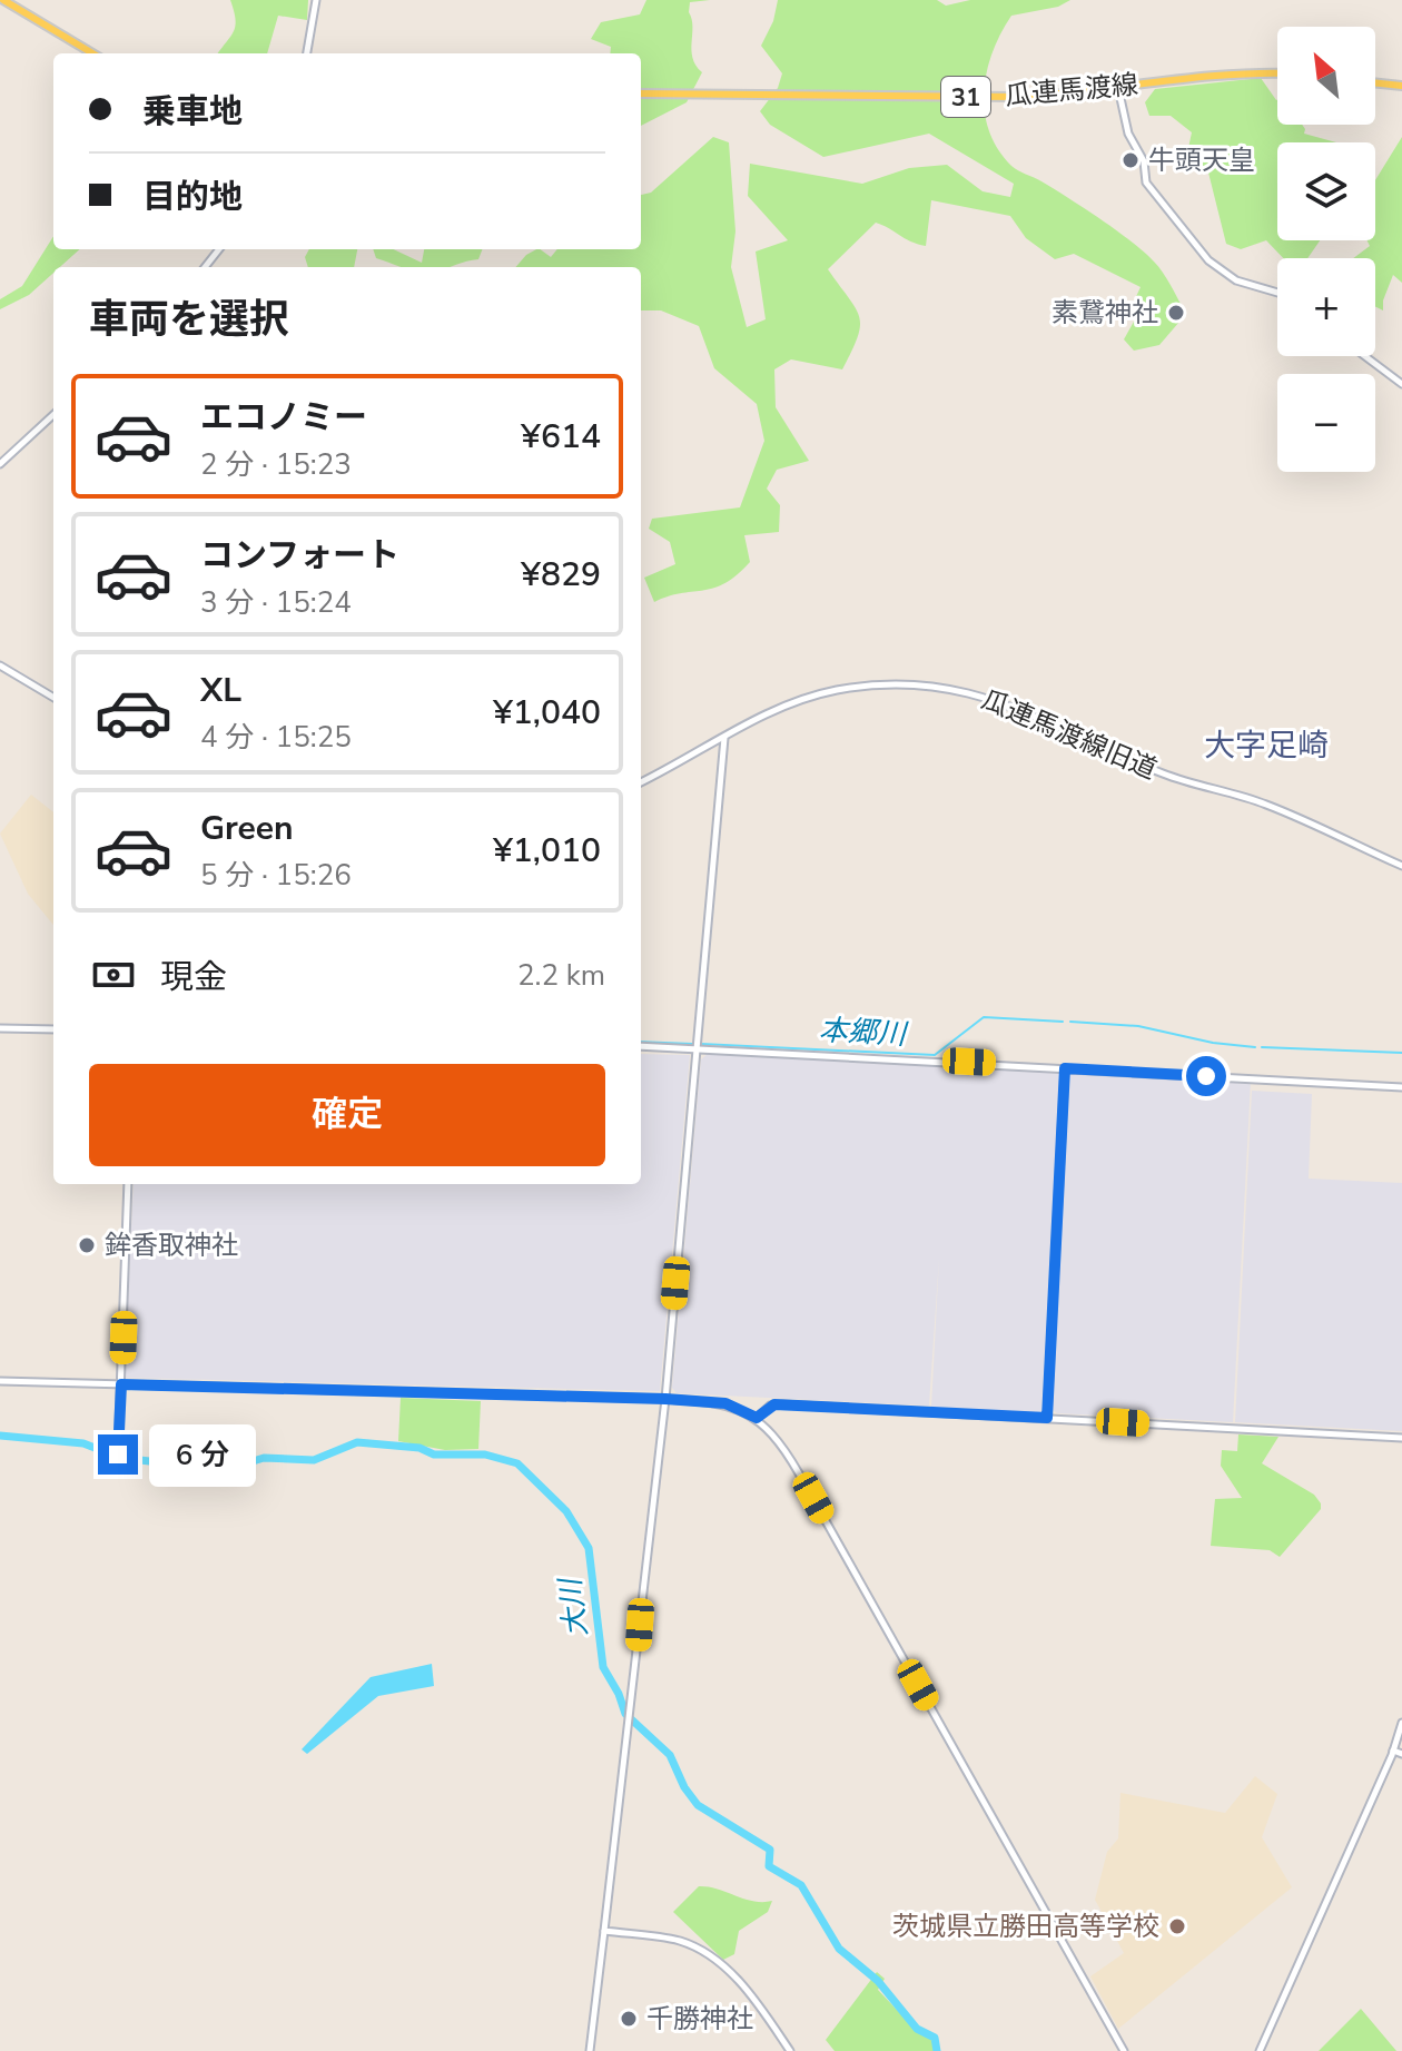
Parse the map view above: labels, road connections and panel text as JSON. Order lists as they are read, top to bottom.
{
  "streets": {
    "main road": ["瓜連馬渡線", "31"],
    "street": ["瓜連馬渡線旧道"]
  },
  "districts": ["大字足崎"],
  "water": ["本郷川", "大川"],
  "places": [
    "牛頭天皇",
    "素鵞神社",
    "鉾香取神社",
    "茨城県立勝田高等学校",
    "千勝神社"
  ],
  "north": "top left",
  "page": {
    "map_buttons": ["+", "−"],
    "banner": ["乗車地", "目的地"],
    "heading": "車両を選択",
    "list": [
      {
        "name": "エコノミー",
        "note": "2 分 · 15:23",
        "value": "¥614"
      },
      {
        "name": "コンフォート",
        "note": "3 分 · 15:24",
        "value": "¥829"
      },
      {
        "name": "XL",
        "note": "4 分 · 15:25",
        "value": "¥1,040"
      },
      {
        "name": "Green",
        "note": "5 分 · 15:26",
        "value": "¥1,010"
      }
    ],
    "pay": ["現金", "2.2 km"],
    "buttons": "確定",
    "bubble": "6 分"
  }
}
